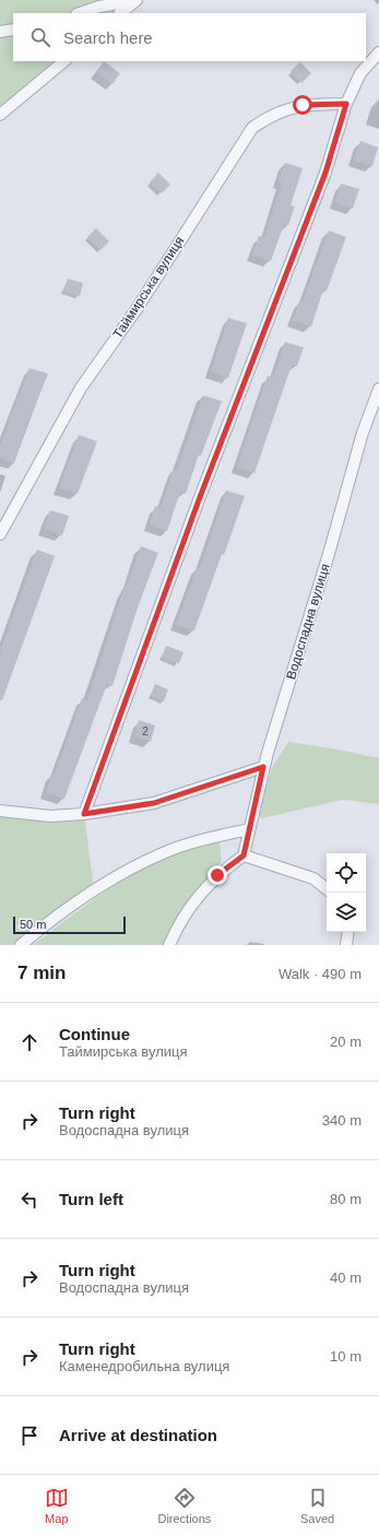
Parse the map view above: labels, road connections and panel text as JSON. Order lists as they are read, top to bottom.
{
  "streets": {
    "street": ["Таймирська вулиця", "Водоспадна вулиця"]
  },
  "house_numbers": ["2"],
  "scale_bar": "50 m",
  "page": {
    "search": "Search here",
    "scale": "50 m",
    "heading": ["7 min", "Walk · 490 m"],
    "list": [
      ["Continue", "Таймирська вулиця", "20 m"],
      ["Turn right", "Водоспадна вулиця", "340 m"],
      ["Turn left", "80 m"],
      ["Turn right", "Водоспадна вулиця", "40 m"],
      ["Turn right", "Каменедробильна вулиця", "10 m"],
      "Arrive at destination"
    ],
    "nav": ["Map", "Directions", "Saved"]
  }
}
